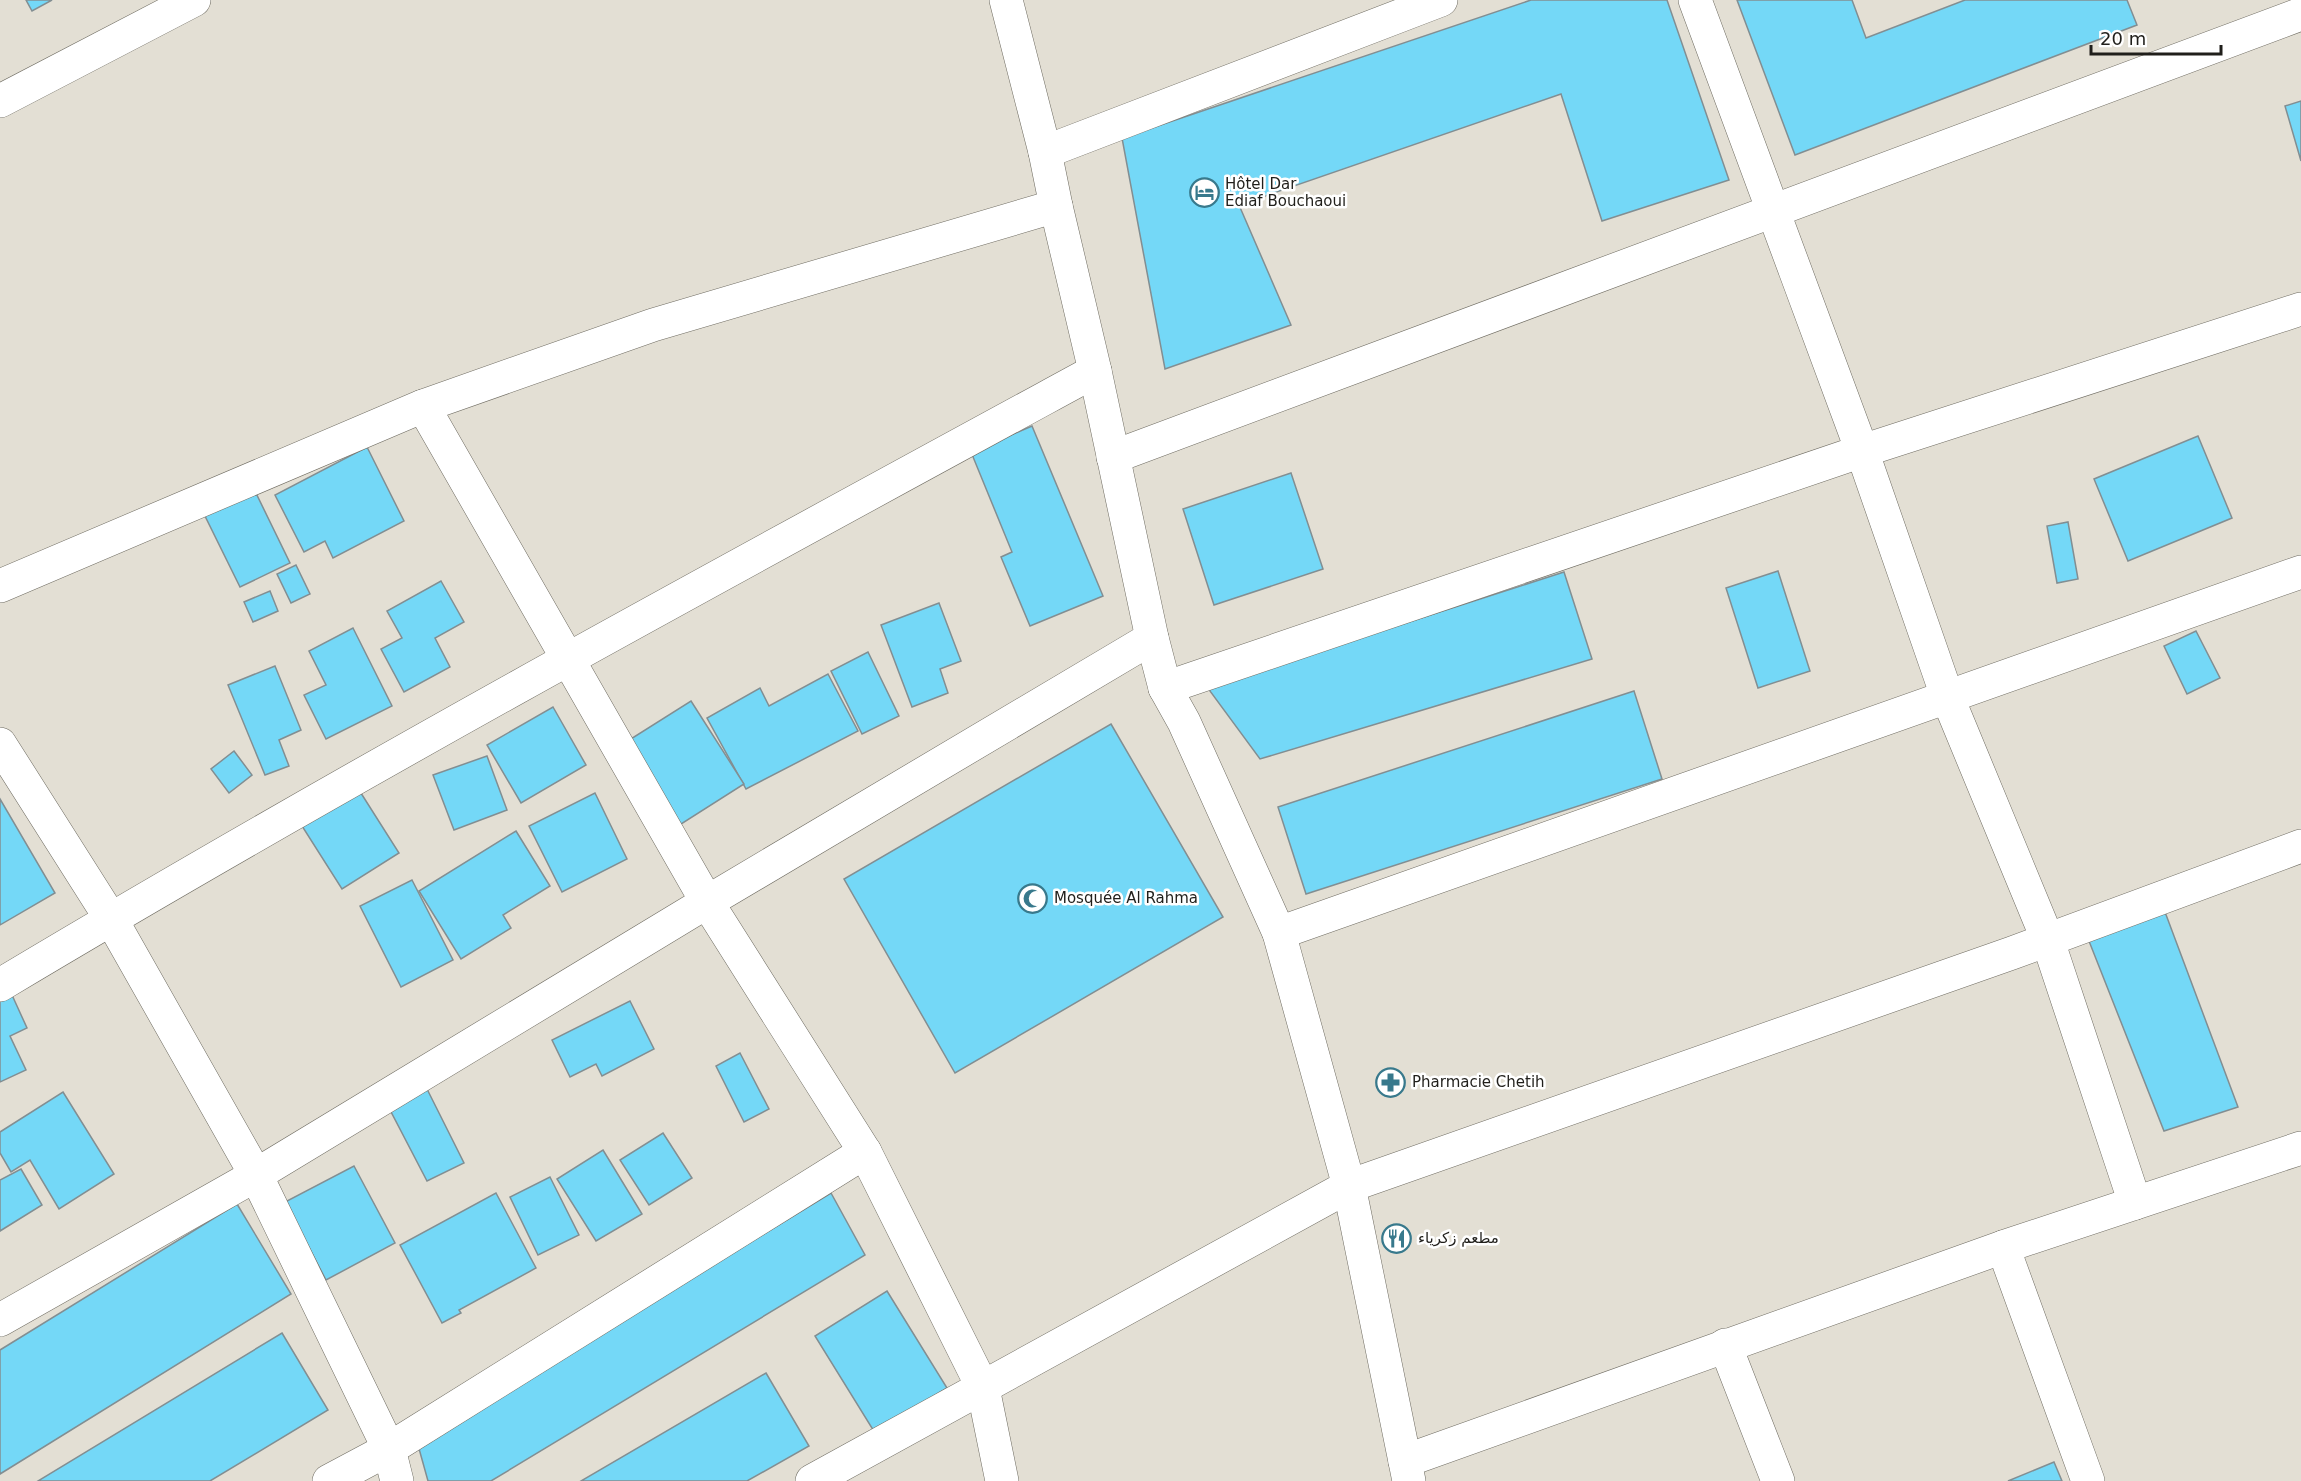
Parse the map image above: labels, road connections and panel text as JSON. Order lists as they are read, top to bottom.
{
  "places": {
    "hotel": ["Hôtel Dar Ediaf Bouchaoui"],
    "mosque": ["Mosquée Al Rahma"],
    "pharmacy": ["Pharmacie Chetih"],
    "restaurant": ["مطعم زكرياء"]
  },
  "scale_bar": "20 m"
}
